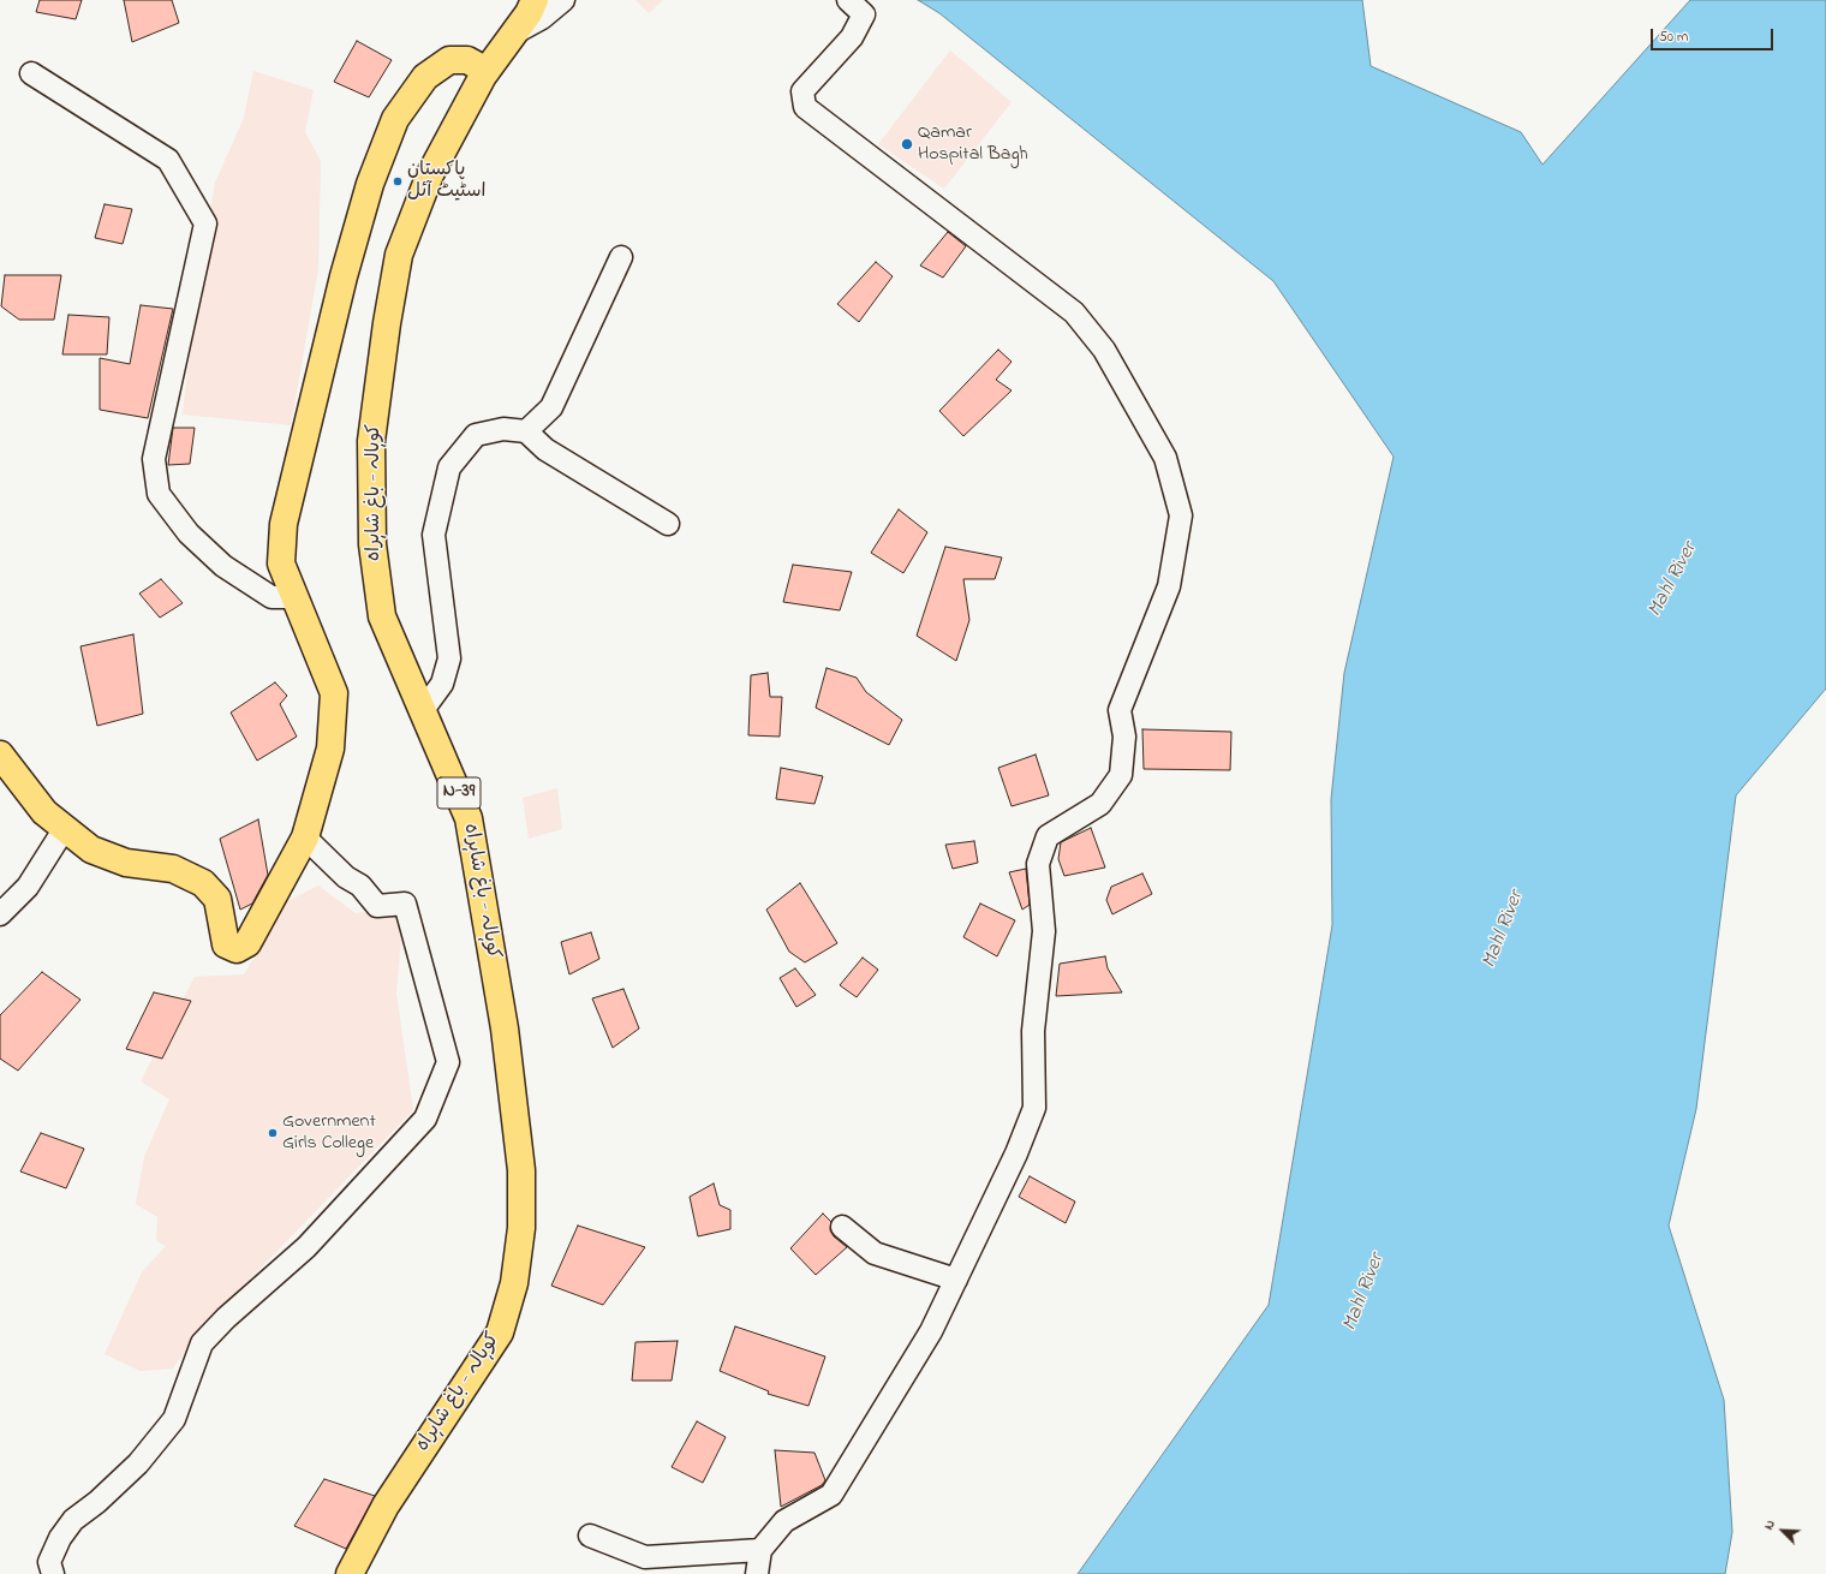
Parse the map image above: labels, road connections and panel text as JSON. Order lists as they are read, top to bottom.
{
  "streets": {
    "main road": ["کوہالہ - باغ شاہراہ", "N-39"]
  },
  "water": ["Mahl River"],
  "places": ["Qamar Hospital Bagh", "پاکستان اسٹیٹ آئل", "Government Girls College"],
  "scale_bar": "50 m",
  "north": "top left"
}
